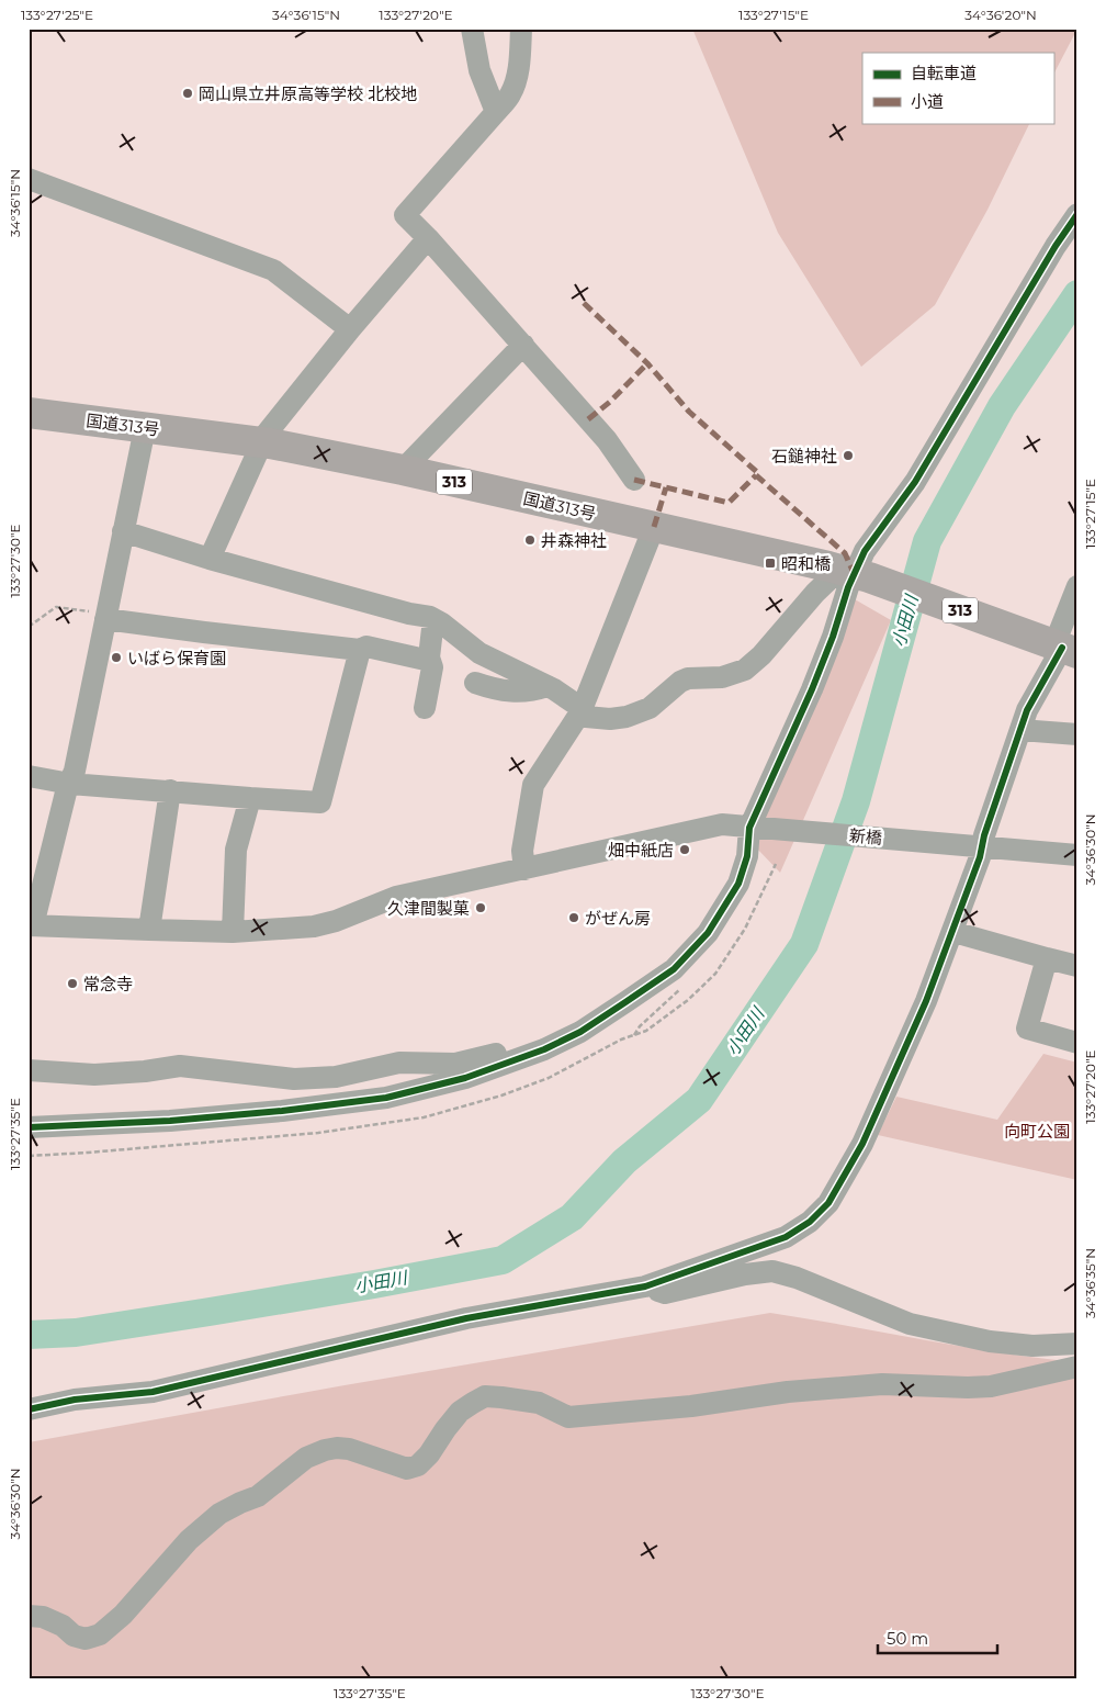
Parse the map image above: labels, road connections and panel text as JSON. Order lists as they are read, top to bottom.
{
  "streets": {
    "highway": ["国道313号", "313"],
    "street": ["新橋"]
  },
  "water": ["小田川"],
  "parks": ["向町公園"],
  "places": {
    "other": [
      "岡山県立井原高等学校 北校地",
      "石鎚神社",
      "井森神社",
      "いばら保育園",
      "畑中紙店",
      "久津間製菓",
      "がぜん房",
      "常念寺"
    ],
    "transit": ["昭和橋"]
  },
  "legend": ["自転車道", "小道"],
  "scale_bar": "50 m",
  "coordinates": [
    "133°27'25\"E",
    "34°36'15\"N",
    "133°27'20\"E",
    "133°27'15\"E",
    "34°36'20\"N",
    "133°27'30\"E",
    "34°36'30\"N",
    "133°27'35\"E",
    "34°36'35\"N"
  ]
}
